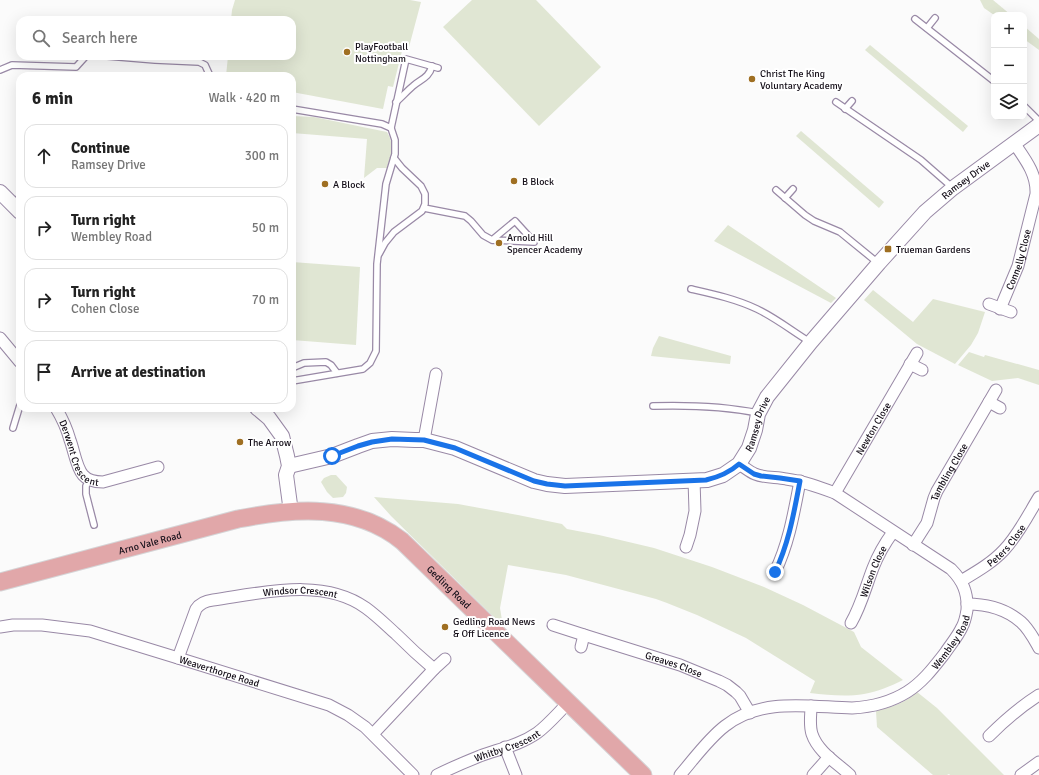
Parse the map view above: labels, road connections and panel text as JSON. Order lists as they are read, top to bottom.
{
  "streets": {
    "main road": ["Arno Vale Road", "Gedling Road"],
    "street": [
      "Ramsey Drive",
      "Connelly Close",
      "Newton Close",
      "Derwent Crescent",
      "Tambling Close",
      "Peters Close",
      "Wilson Close",
      "Windsor Crescent",
      "Wembley Road",
      "Greaves Close",
      "Weaverthorpe Road",
      "Whitby Crescent"
    ]
  },
  "crossings": [
    ["Ramsey Drive", "Connelly Close"],
    ["Ramsey Drive", "Wembley Road"],
    ["Newton Close", "Wembley Road"],
    ["Tambling Close", "Wembley Road"],
    ["Arno Vale Road", "Gedling Road"],
    ["Peters Close", "Wembley Road"],
    ["Wilson Close", "Wembley Road"],
    ["Gedling Road", "Whitby Crescent"],
    ["Windsor Crescent", "Weaverthorpe Road"],
    ["Wembley Road", "Greaves Close"]
  ],
  "places": {
    "other": [
      "PlayFootball Nottingham",
      "Christ The King Voluntary Academy",
      "B Block",
      "A Block",
      "Arnold Hill Spencer Academy",
      "The Arrow",
      "Gedling Road News & Off Licence"
    ],
    "transit": ["Trueman Gardens"]
  },
  "page": {
    "map_buttons": ["+", "−"],
    "search": "Search here",
    "heading": ["6 min", "Walk · 420 m"],
    "list": [
      ["Continue", "Ramsey Drive", "300 m"],
      ["Turn right", "Wembley Road", "50 m"],
      ["Turn right", "Cohen Close", "70 m"],
      "Arrive at destination"
    ]
  }
}
